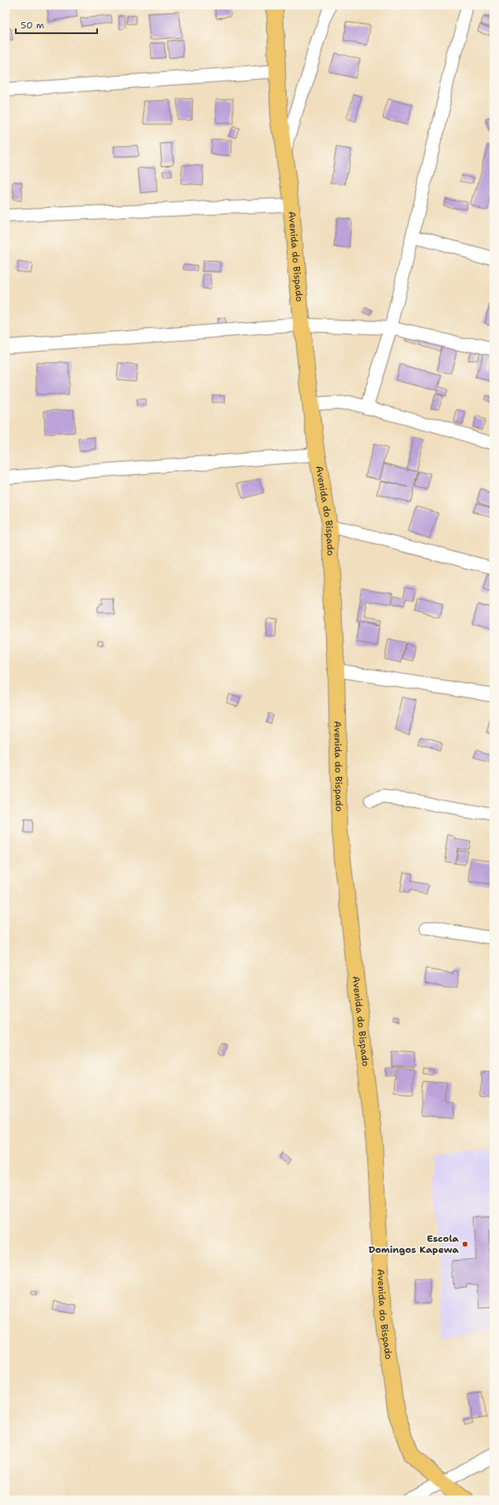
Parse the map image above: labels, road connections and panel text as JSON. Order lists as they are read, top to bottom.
{
  "streets": {
    "main road": ["Avenida do Bispado"]
  },
  "places": ["Escola Domingos Kapewa"],
  "scale_bar": "50 m"
}
